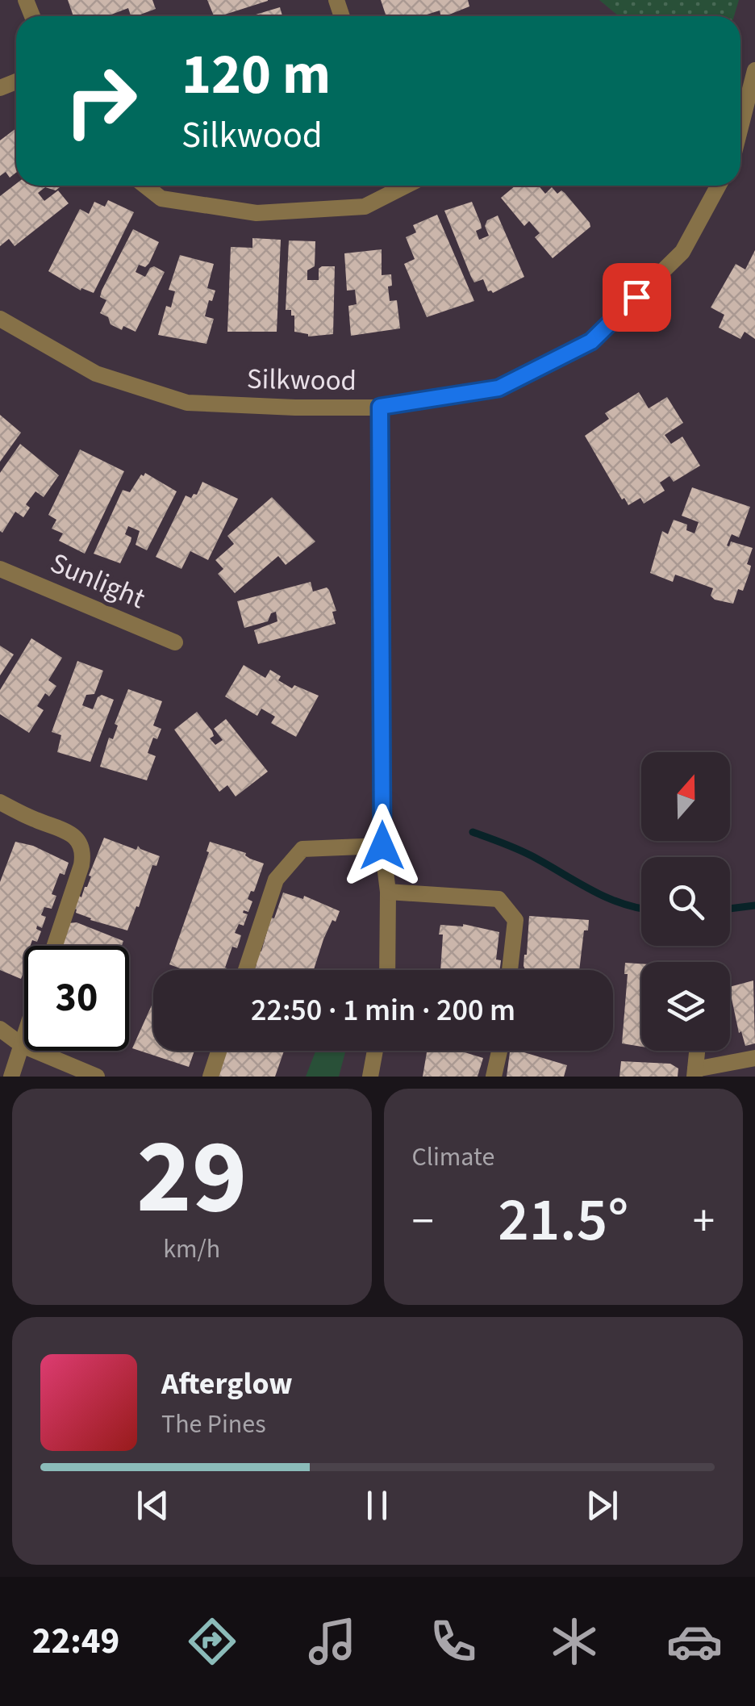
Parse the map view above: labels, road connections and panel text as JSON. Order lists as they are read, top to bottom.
{
  "streets": {
    "street": ["Silkwood", "Sunlight"]
  },
  "north": "top",
  "page": {
    "turn": ["120 m", "Silkwood"],
    "limit": "30",
    "trip": "22:50 · 1 min · 200 m",
    "tile": [
      ["29", "km/h"],
      "Climate"
    ],
    "heat": ["−", "21.5°", "+"],
    "song": ["Afterglow", "The Pines"],
    "tabs": "22:49"
  }
}
